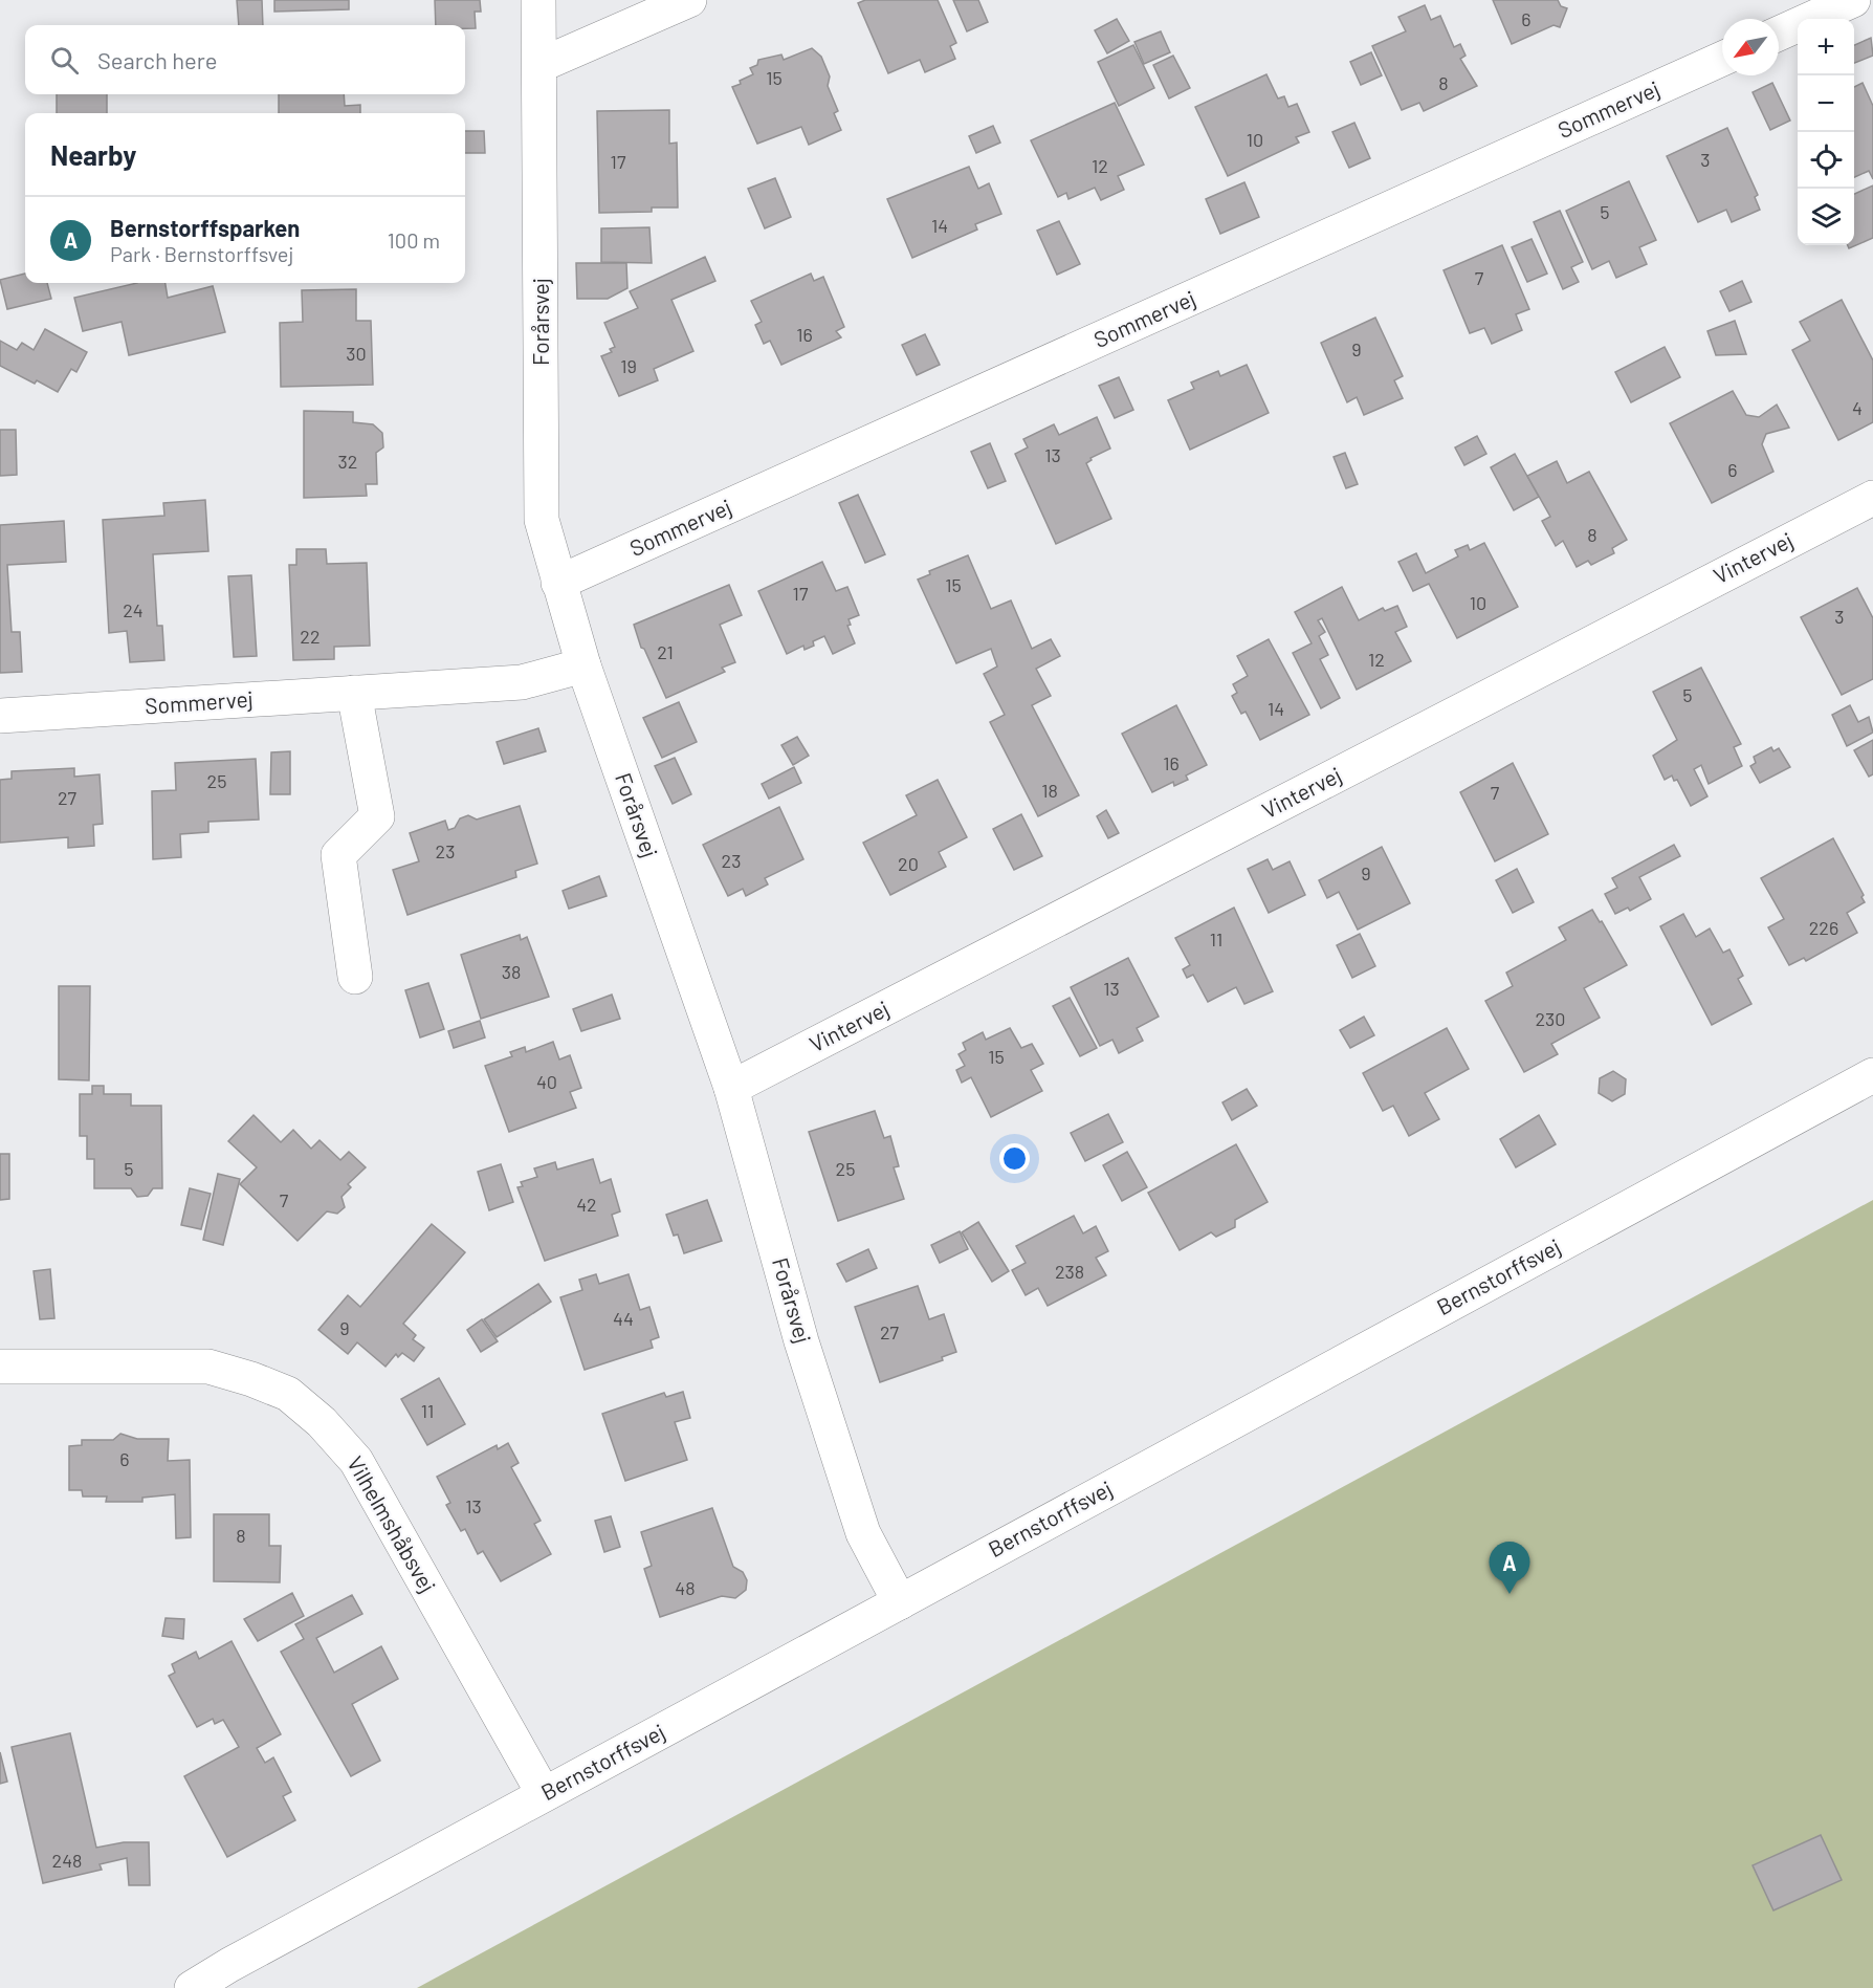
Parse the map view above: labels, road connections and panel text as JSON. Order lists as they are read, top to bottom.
{
  "streets": {
    "street": [
      "Sommervej",
      "Forårsvej",
      "Vintervej",
      "Bernstorffsvej",
      "Vilhelmshåbsvej"
    ]
  },
  "crossings": [
    ["Sommervej", "Forårsvej"],
    ["Forårsvej", "Vintervej"],
    ["Forårsvej", "Bernstorffsvej"],
    ["Bernstorffsvej", "Vilhelmshåbsvej"]
  ],
  "house_numbers": [
    "6",
    "15",
    "8",
    "10",
    "3",
    "17",
    "12",
    "5",
    "14",
    "7",
    "16",
    "9",
    "30",
    "19",
    "4",
    "13",
    "32",
    "6",
    "8",
    "15",
    "17",
    "10",
    "24",
    "3",
    "22",
    "21",
    "12",
    "5",
    "14",
    "16",
    "25",
    "18",
    "7",
    "27",
    "23",
    "23",
    "20",
    "9",
    "226",
    "11",
    "38",
    "13",
    "230",
    "15",
    "40",
    "5",
    "25",
    "7",
    "42",
    "238",
    "44",
    "9",
    "27",
    "11",
    "6",
    "13",
    "8",
    "48",
    "248"
  ],
  "north": "bottom left",
  "page": {
    "map_buttons": ["+", "−"],
    "search": "Search here",
    "heading": "Nearby",
    "list": [
      {
        "mark": "A",
        "name": "Bernstorffsparken",
        "note": "Park · Bernstorffsvej",
        "value": "100 m"
      }
    ],
    "pins": "A"
  }
}
